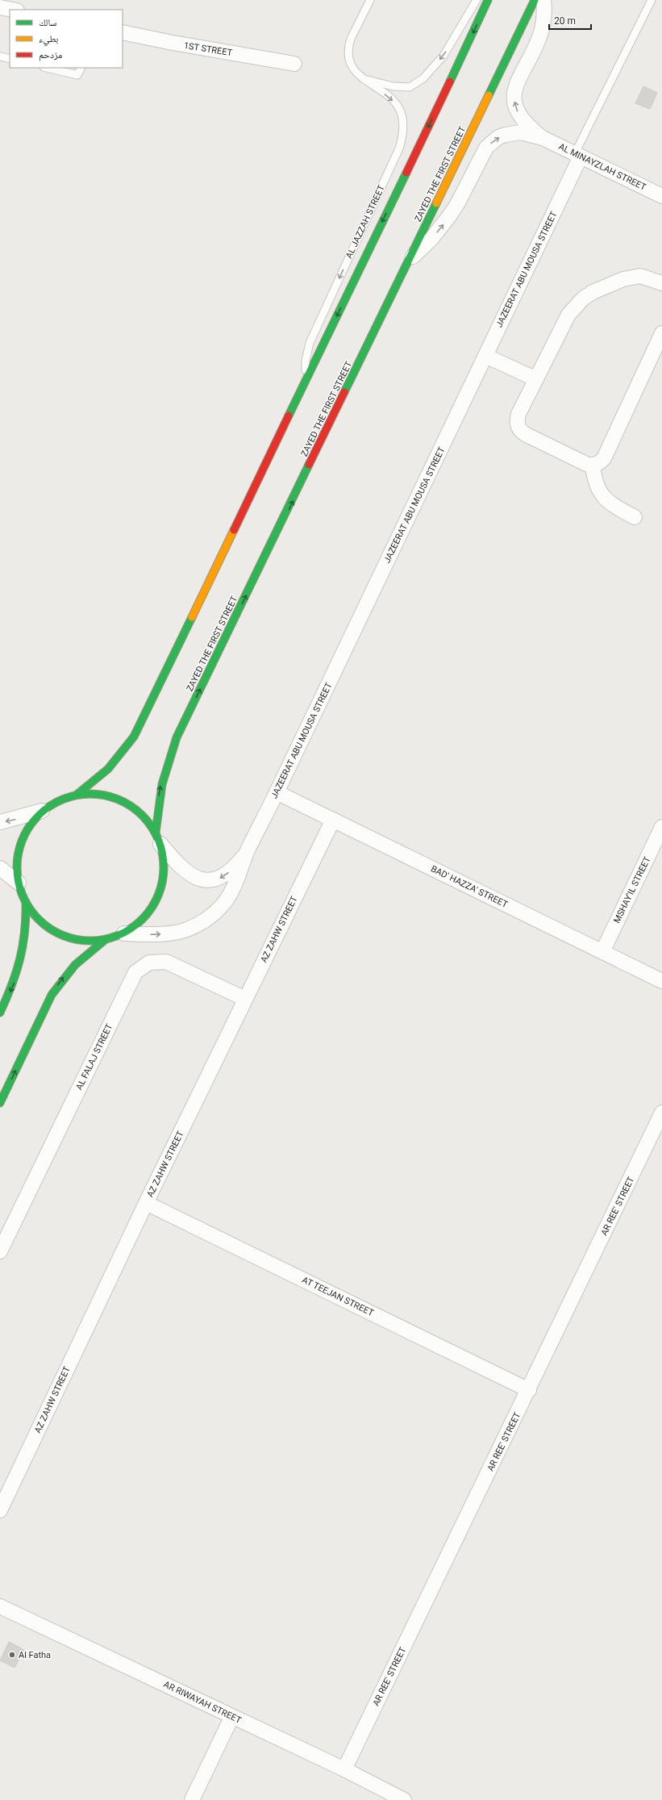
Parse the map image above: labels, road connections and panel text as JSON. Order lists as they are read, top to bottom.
{
  "streets": {
    "main road": ["ZAYED THE FIRST STREET"],
    "street": [
      "1ST STREET",
      "AL MINAYZLAH STREET",
      "JAZEERAT ABU MOUSA STREET",
      "BAD' HAZZA' STREET",
      "MSHAY'IL STREET",
      "AZ ZAHW STREET",
      "AL FALAJ STREET",
      "AR REE' STREET",
      "AT TEEJAN STREET",
      "AR RIWAYAH STREET"
    ],
    "lane": ["AL JAZZAH STREET"]
  },
  "crossings": [
    ["AL MINAYZLAH STREET", "ZAYED THE FIRST STREET"],
    ["AL MINAYZLAH STREET", "JAZEERAT ABU MOUSA STREET"],
    ["ZAYED THE FIRST STREET", "JAZEERAT ABU MOUSA STREET"],
    ["JAZEERAT ABU MOUSA STREET", "BAD' HAZZA' STREET"],
    ["BAD' HAZZA' STREET", "MSHAY'IL STREET"],
    ["BAD' HAZZA' STREET", "AZ ZAHW STREET"],
    ["AZ ZAHW STREET", "AL FALAJ STREET"],
    ["AZ ZAHW STREET", "AT TEEJAN STREET"],
    ["AR REE' STREET", "AT TEEJAN STREET"],
    ["AR REE' STREET", "AR RIWAYAH STREET"]
  ],
  "one_way": ["AL MINAYZLAH STREET", "AL JAZZAH STREET"],
  "places": ["Al Fatha"],
  "legend": ["سالك", "بطيء", "مزدحم"],
  "scale_bar": "20 m"
}
